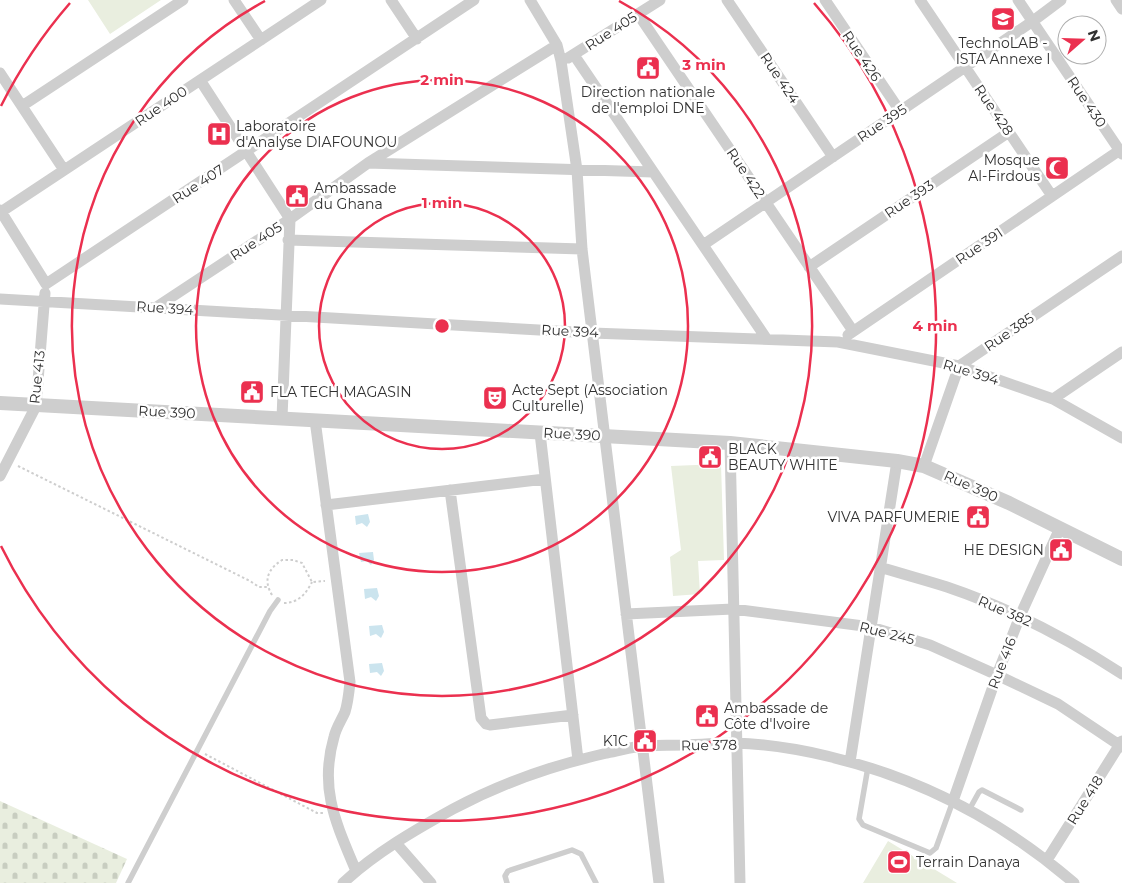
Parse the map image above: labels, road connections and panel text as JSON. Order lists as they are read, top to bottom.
{
  "streets": {
    "street": [
      "Rue 405",
      "Rue 426",
      "Rue 424",
      "Rue 430",
      "Rue 400",
      "Rue 428",
      "Rue 395",
      "Rue 422",
      "Rue 407",
      "Rue 393",
      "Rue 391",
      "Rue 394",
      "Rue 385",
      "Rue 413",
      "Rue 390",
      "Rue 382",
      "Rue 245",
      "Rue 416",
      "Rue 378",
      "Rue 418"
    ]
  },
  "crossings": [
    ["Rue 405", "Rue 422"],
    ["Rue 405", "Rue 394"],
    ["Rue 426", "Rue 395"],
    ["Rue 424", "Rue 395"],
    ["Rue 430", "Rue 395"],
    ["Rue 430", "Rue 391"],
    ["Rue 428", "Rue 395"],
    ["Rue 428", "Rue 393"],
    ["Rue 428", "Rue 391"],
    ["Rue 395", "Rue 422"],
    ["Rue 422", "Rue 393"],
    ["Rue 422", "Rue 391"],
    ["Rue 407", "Rue 413"],
    ["Rue 391", "Rue 394"],
    ["Rue 394", "Rue 385"],
    ["Rue 394", "Rue 413"],
    ["Rue 413", "Rue 390"],
    ["Rue 390", "Rue 416"],
    ["Rue 382", "Rue 416"],
    ["Rue 245", "Rue 416"],
    ["Rue 245", "Rue 418"],
    ["Rue 416", "Rue 378"],
    ["Rue 378", "Rue 418"]
  ],
  "places": {
    "school or university": ["TechnoLAB - ISTA Annexe I"],
    "public building": [
      "Direction nationale de l'emploi DNE",
      "Ambassade du Ghana",
      "FLA TECH MAGASIN",
      "BLACK BEAUTY WHITE",
      "VIVA PARFUMERIE",
      "HE DESIGN",
      "Ambassade de Côte d'Ivoire",
      "K1C"
    ],
    "hospital": ["Laboratoire d'Analyse DIAFOUNOU"],
    "mosque": ["Mosque Al-Firdous"],
    "theatre": ["Acte Sept (Association Culturelle)"],
    "sports": ["Terrain Danaya"]
  },
  "north": "right",
  "rings": [
    "3 min",
    "2 min",
    "1 min",
    "4 min"
  ]
}
